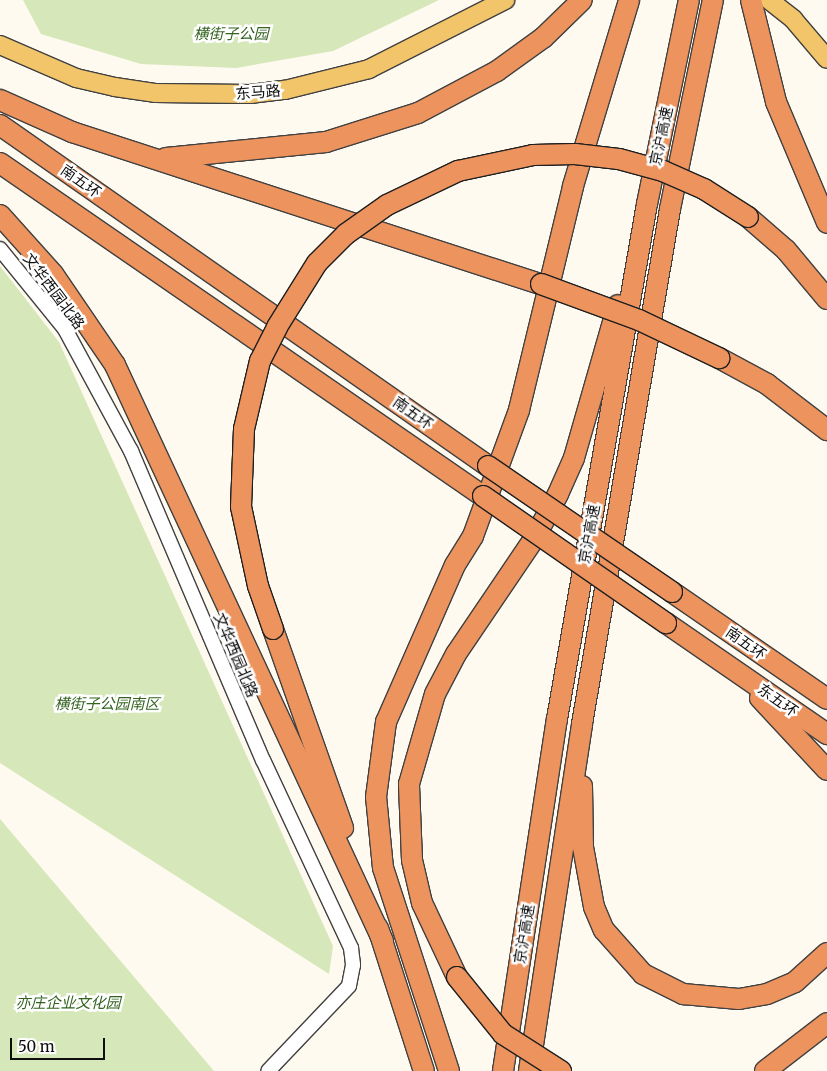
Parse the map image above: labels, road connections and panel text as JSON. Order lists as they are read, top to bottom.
{
  "streets": {
    "highway": ["京沪高速", "南五环", "东五环"],
    "main road": ["东马路"],
    "street": ["文华西园北路"]
  },
  "crossings": [
    ["南五环", "东五环"]
  ],
  "parks": ["横街子公园", "横街子公园南区", "亦庄企业文化园"],
  "scale_bar": "50 m"
}
